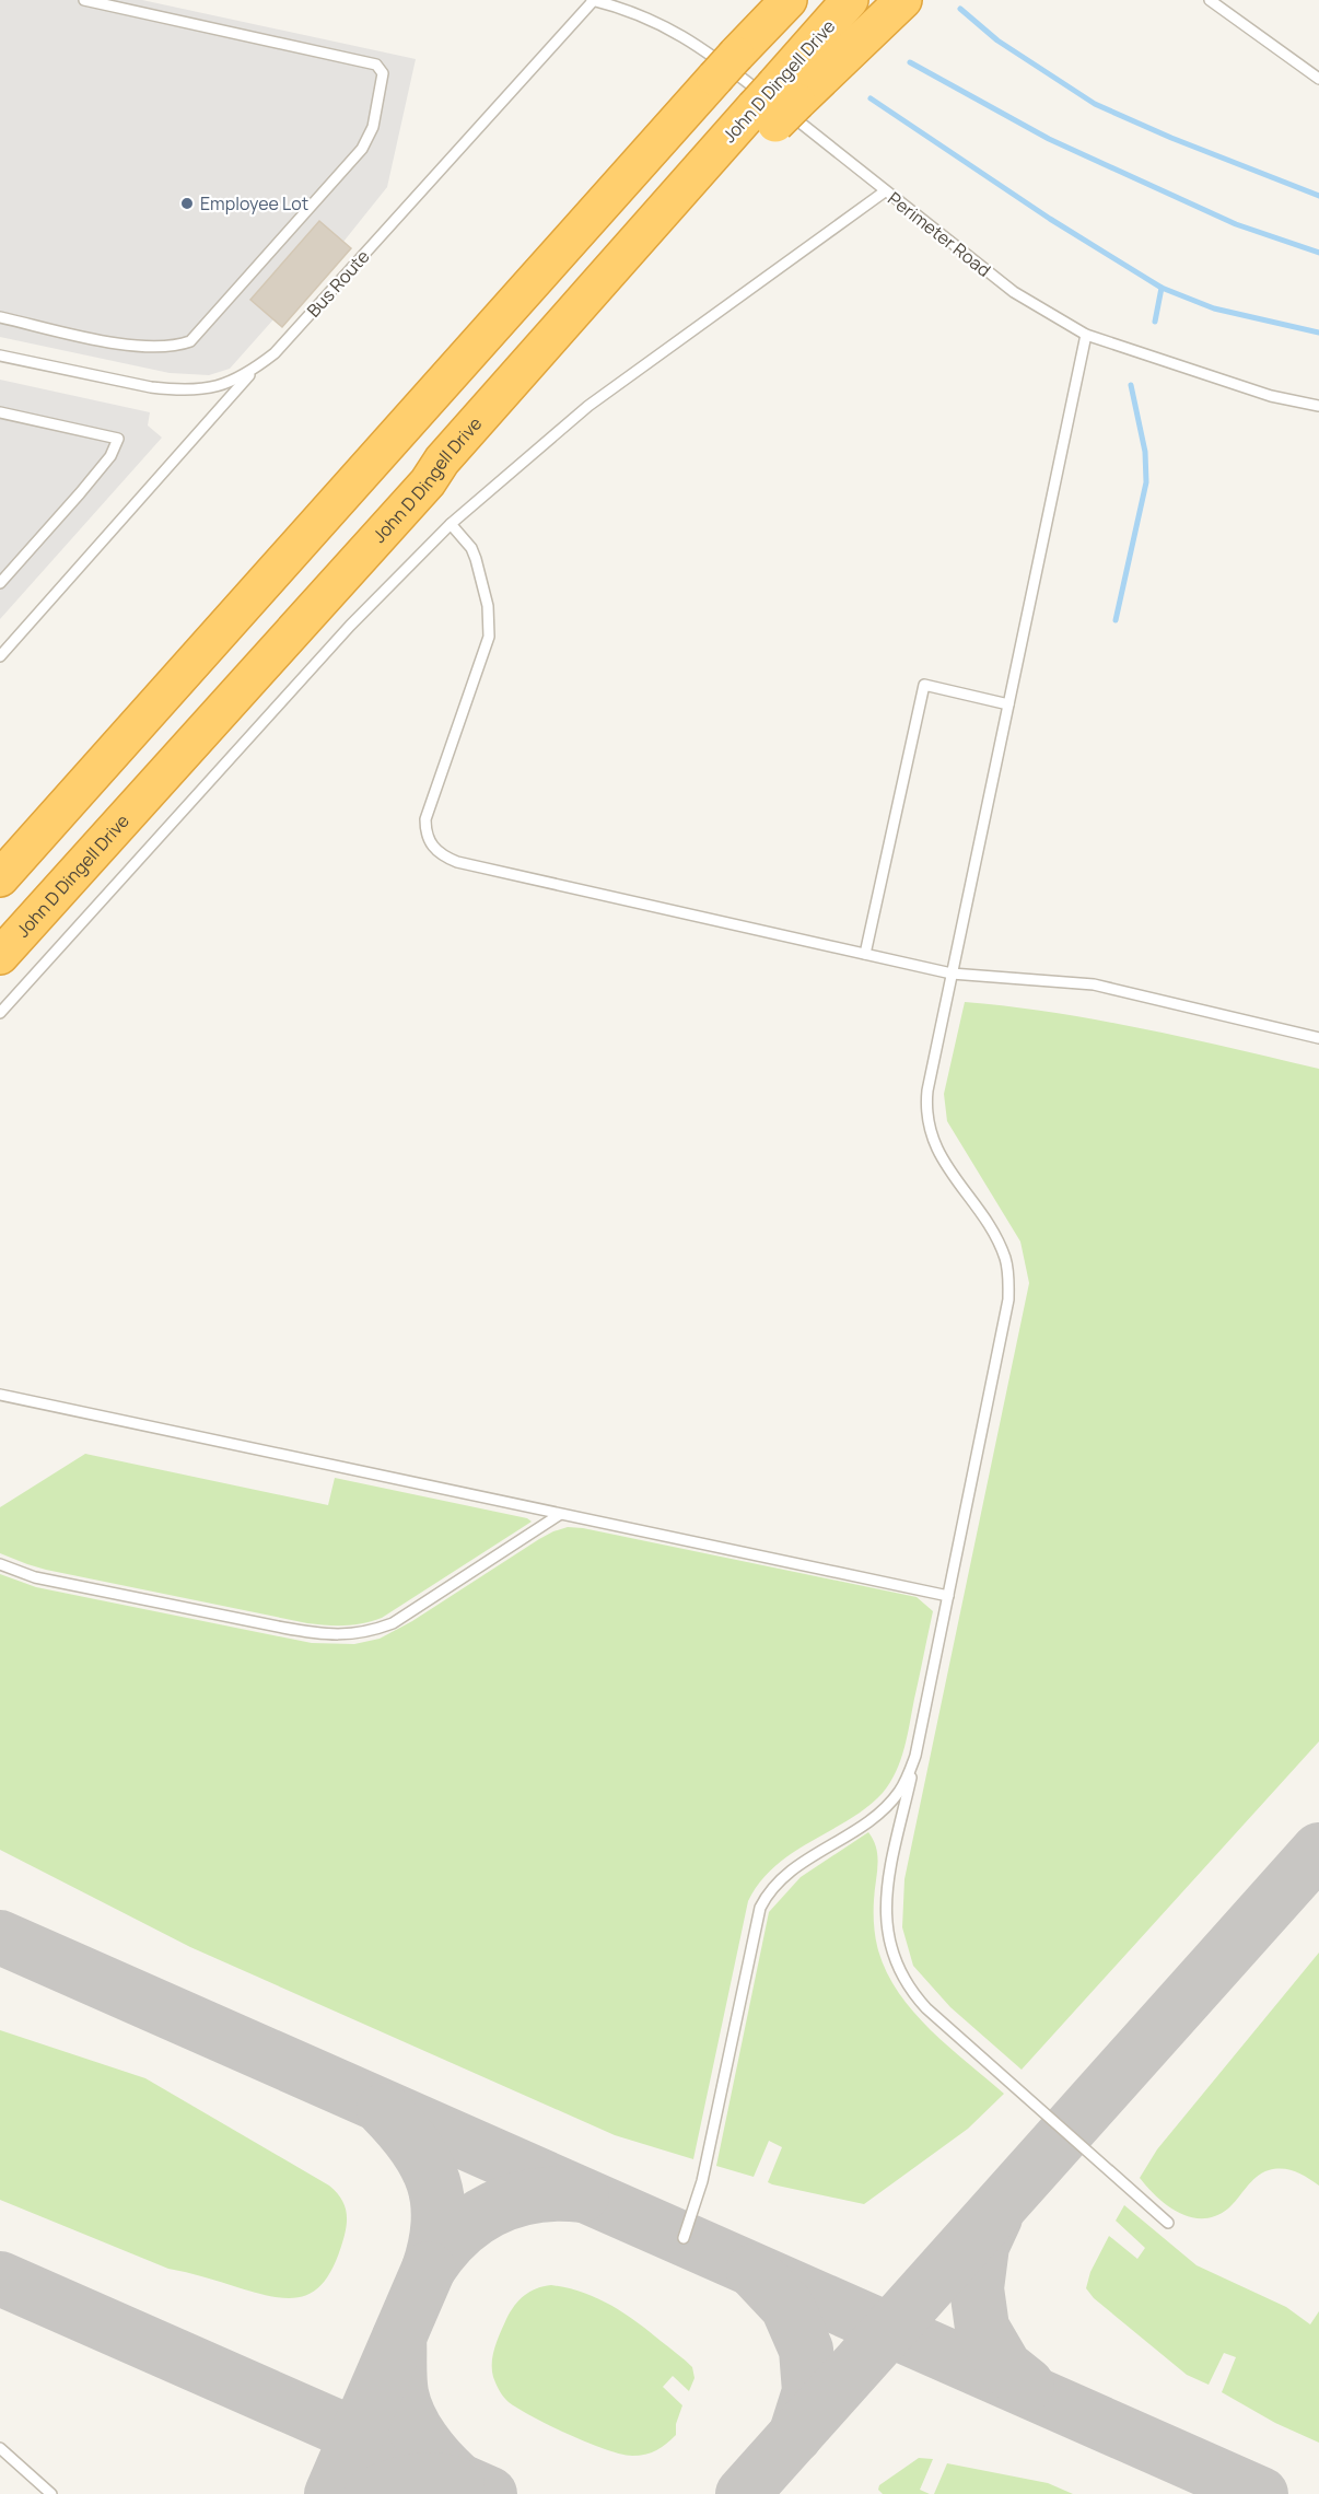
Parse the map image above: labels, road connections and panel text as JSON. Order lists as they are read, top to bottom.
{
  "streets": {
    "highway": ["John D Dingell Drive"],
    "lane": ["Perimeter Road", "Bus Route"]
  },
  "crossings": [
    ["Perimeter Road", "Bus Route"]
  ],
  "places": ["Employee Lot"]
}
